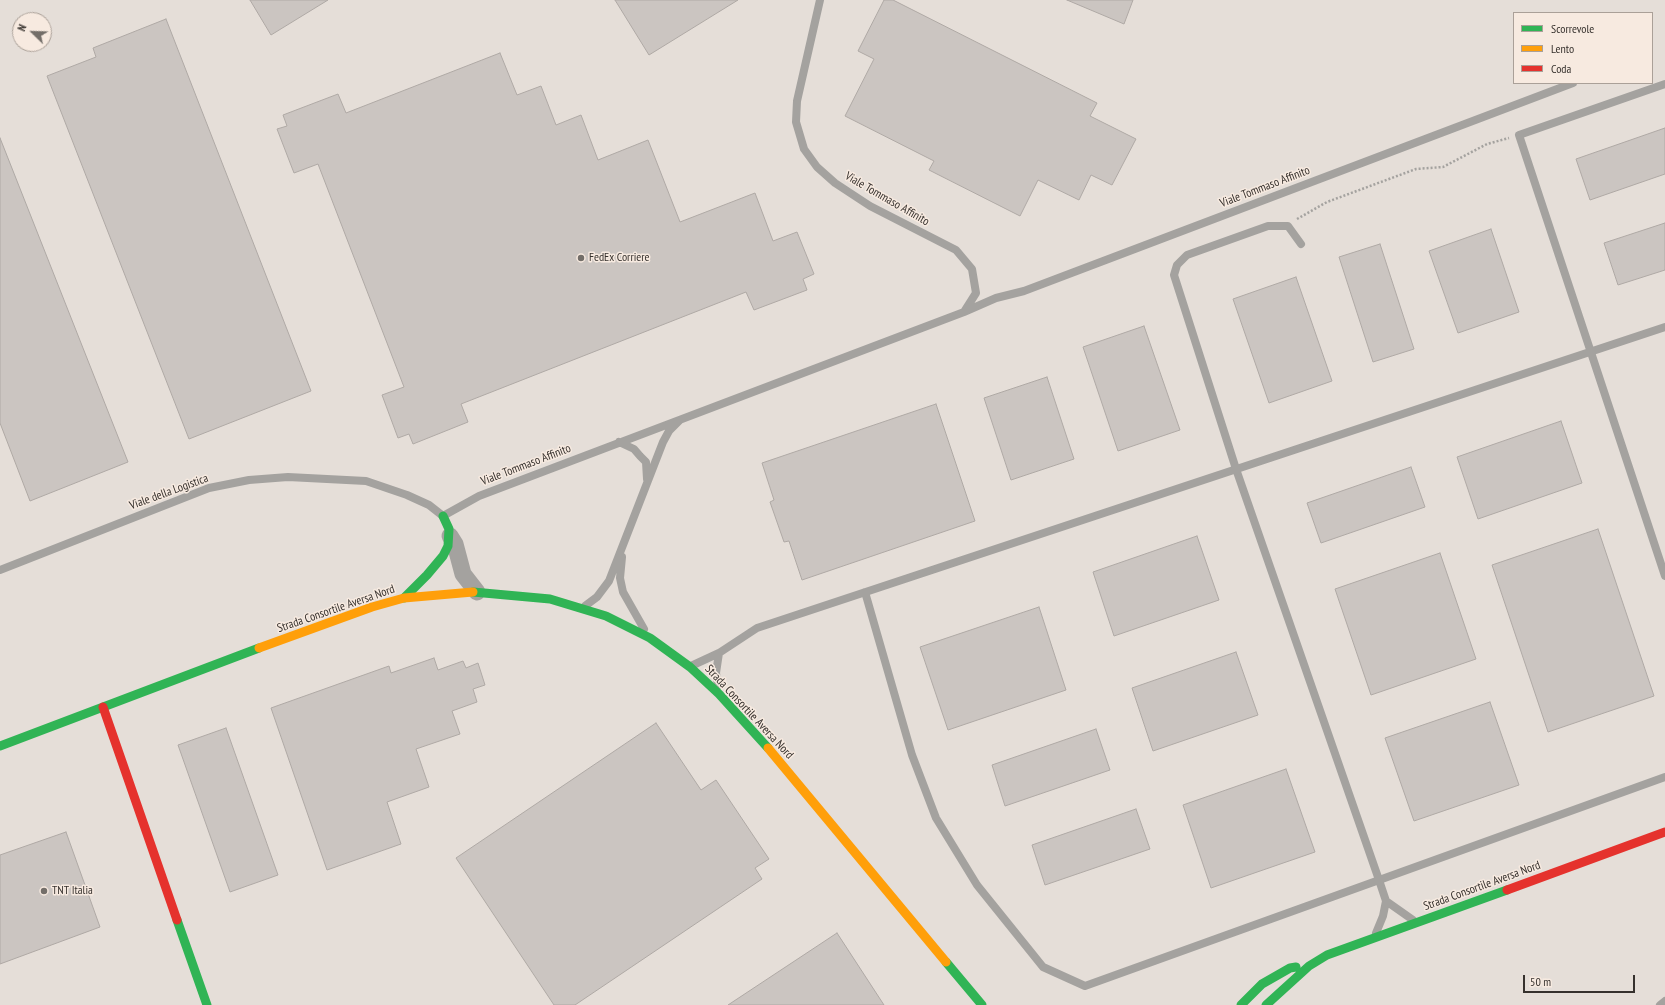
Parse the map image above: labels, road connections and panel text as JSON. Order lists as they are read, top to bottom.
{
  "streets": {
    "street": ["Strada Consortile Aversa Nord"],
    "lane": ["Viale Tommaso Affinito", "Viale della Logistica"]
  },
  "crossings": [
    ["Viale Tommaso Affinito", "Viale della Logistica"],
    ["Viale Tommaso Affinito", "Strada Consortile Aversa Nord"]
  ],
  "places": ["FedEx Corriere", "TNT Italia"],
  "legend": ["Scorrevole", "Lento", "Coda"],
  "scale_bar": "50 m",
  "north": "top left"
}
